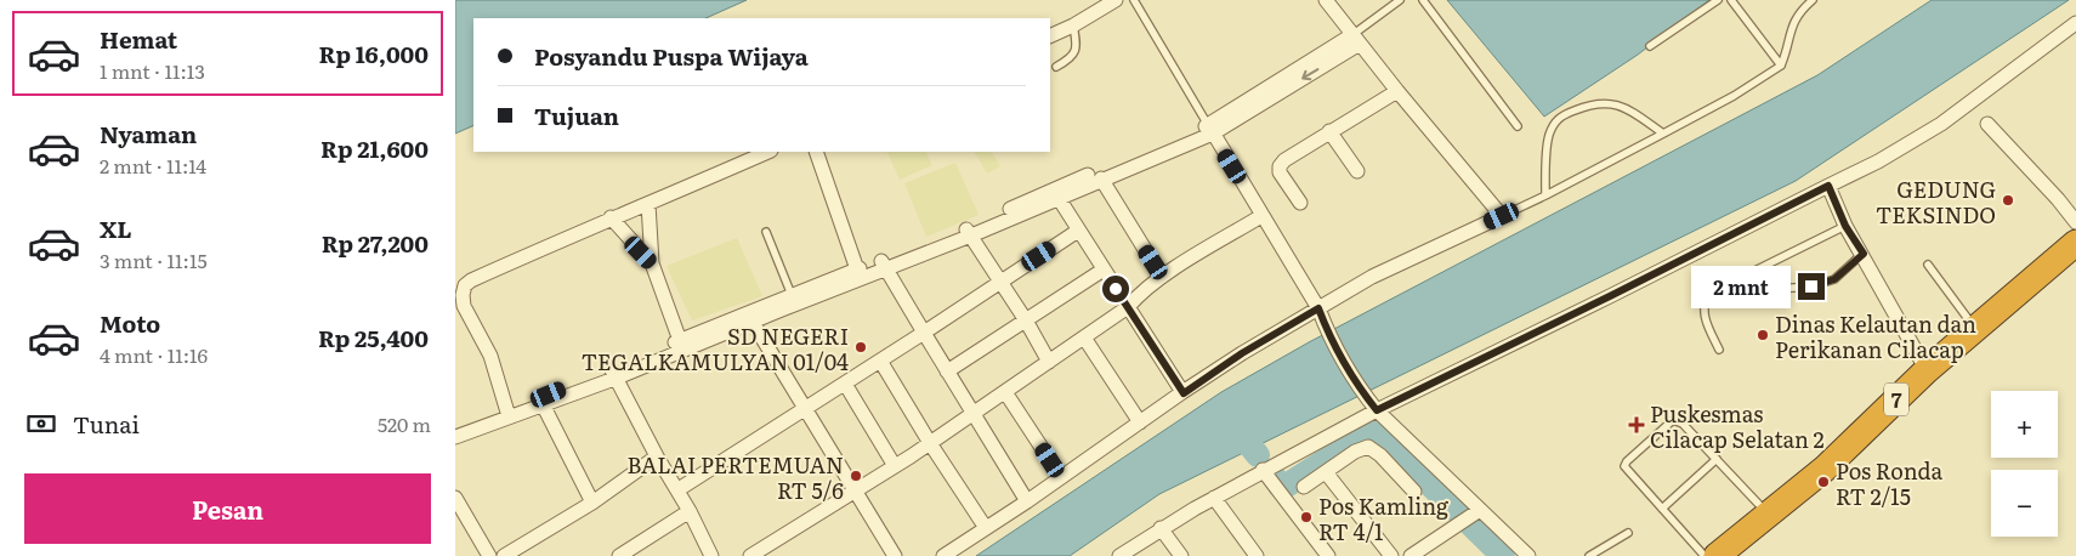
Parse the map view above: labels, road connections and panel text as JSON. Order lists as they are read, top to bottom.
{
  "streets": {
    "highway": ["7"]
  },
  "places": {
    "other": [
      "GEDUNG TEKSINDO",
      "Dinas Kelautan dan Perikanan Cilacap",
      "SD NEGERI TEGALKAMULYAN 01/04",
      "BALAI PERTEMUAN RT 5/6",
      "Pos Ronda RT 2/15",
      "Pos Kamling RT 4/1"
    ],
    "health": ["Puskesmas Cilacap Selatan 2"]
  },
  "page": {
    "list": [
      {
        "name": "Hemat",
        "note": "1 mnt · 11:13",
        "value": "Rp 16,000"
      },
      {
        "name": "Nyaman",
        "note": "2 mnt · 11:14",
        "value": "Rp 21,600"
      },
      {
        "name": "XL",
        "note": "3 mnt · 11:15",
        "value": "Rp 27,200"
      },
      {
        "name": "Moto",
        "note": "4 mnt · 11:16",
        "value": "Rp 25,400"
      }
    ],
    "banner": ["Posyandu Puspa Wijaya", "Tujuan"],
    "bubble": "2 mnt",
    "pay": ["Tunai", "520 m"],
    "map_buttons": ["+", "−"],
    "buttons": "Pesan"
  }
}
